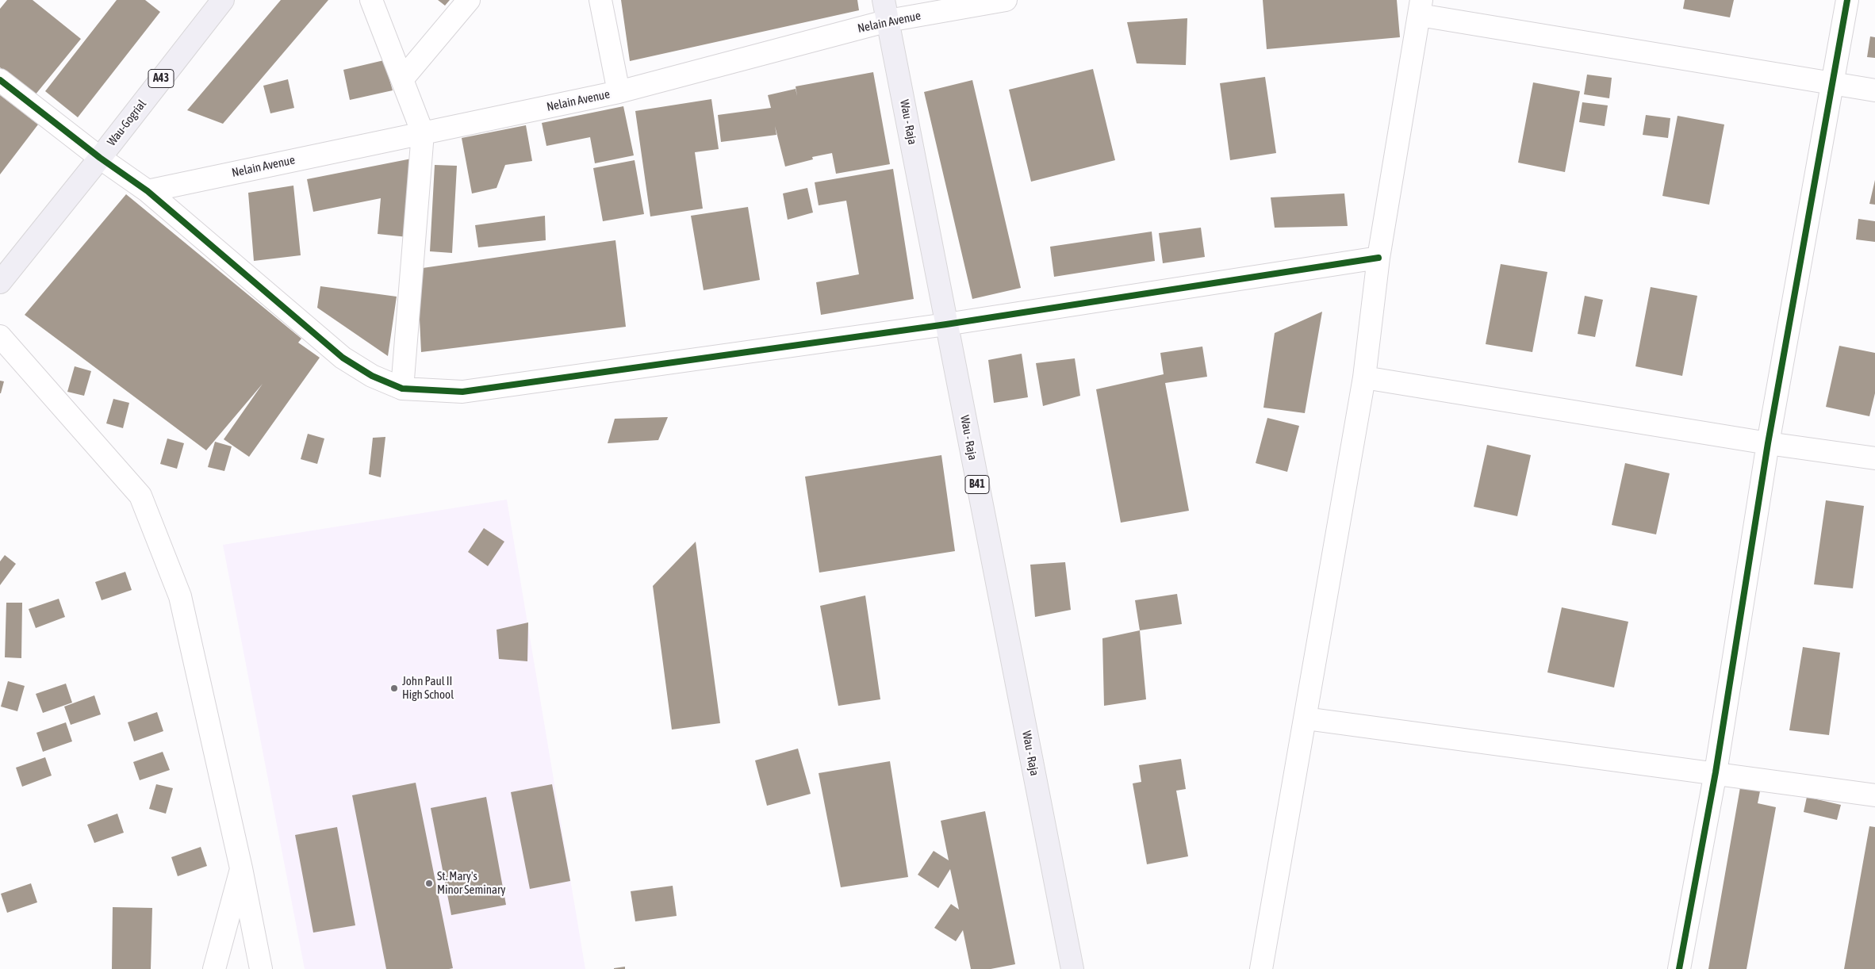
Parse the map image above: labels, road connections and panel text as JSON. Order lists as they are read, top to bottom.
{
  "streets": {
    "main road": [
      "A43",
      "Wau - Raja",
      "Wau-Gogrial",
      "B41"
    ],
    "street": ["Nelain Avenue"]
  },
  "crossings": [
    ["Nelain Avenue", "Wau - Raja"]
  ],
  "places": ["John Paul II High School", "St. Mary's Minor Seminary"]
}
